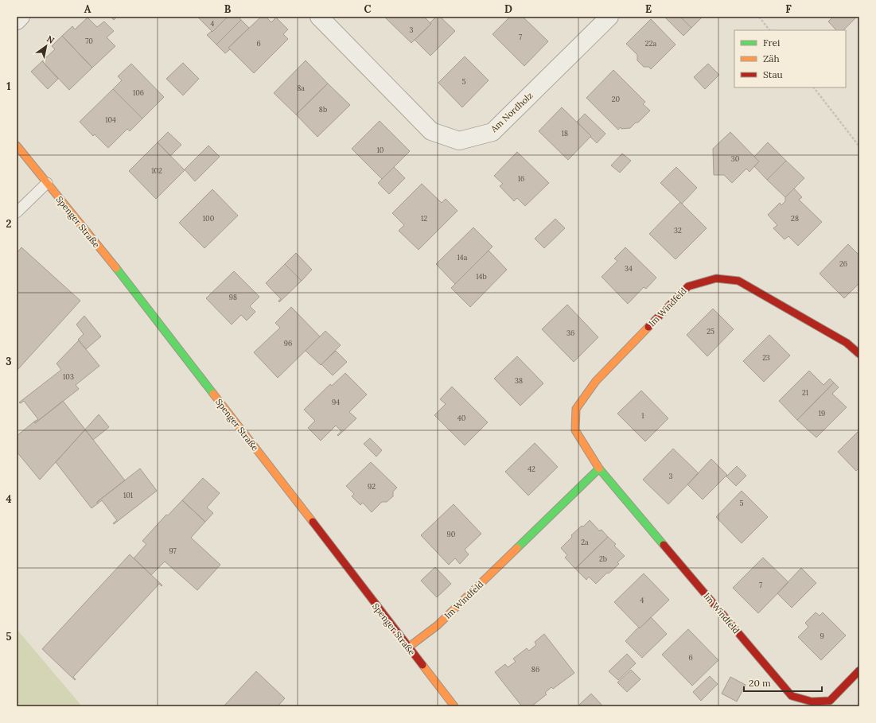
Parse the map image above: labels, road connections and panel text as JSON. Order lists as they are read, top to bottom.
{
  "streets": {
    "street": ["Am Nordholz", "Spenger Straße", "Im Windfeld"]
  },
  "crossings": [
    ["Spenger Straße", "Im Windfeld"]
  ],
  "house_numbers": [
    "4",
    "3",
    "7",
    "70",
    "6",
    "22a",
    "5",
    "8a",
    "106",
    "20",
    "8b",
    "104",
    "18",
    "10",
    "30",
    "102",
    "16",
    "100",
    "12",
    "28",
    "32",
    "14a",
    "26",
    "34",
    "14b",
    "98",
    "25",
    "36",
    "96",
    "23",
    "103",
    "38",
    "21",
    "94",
    "19",
    "1",
    "40",
    "42",
    "3",
    "92",
    "101",
    "5",
    "90",
    "2a",
    "97",
    "2b",
    "7",
    "4",
    "9",
    "6",
    "86"
  ],
  "legend": ["Frei", "Zäh", "Stau"],
  "scale_bar": "20 m",
  "north": "top right",
  "grid": {
    "columns": [
      "A",
      "B",
      "C",
      "D",
      "E",
      "F"
    ],
    "rows": [
      "1",
      "2",
      "3",
      "4",
      "5"
    ]
  }
}
